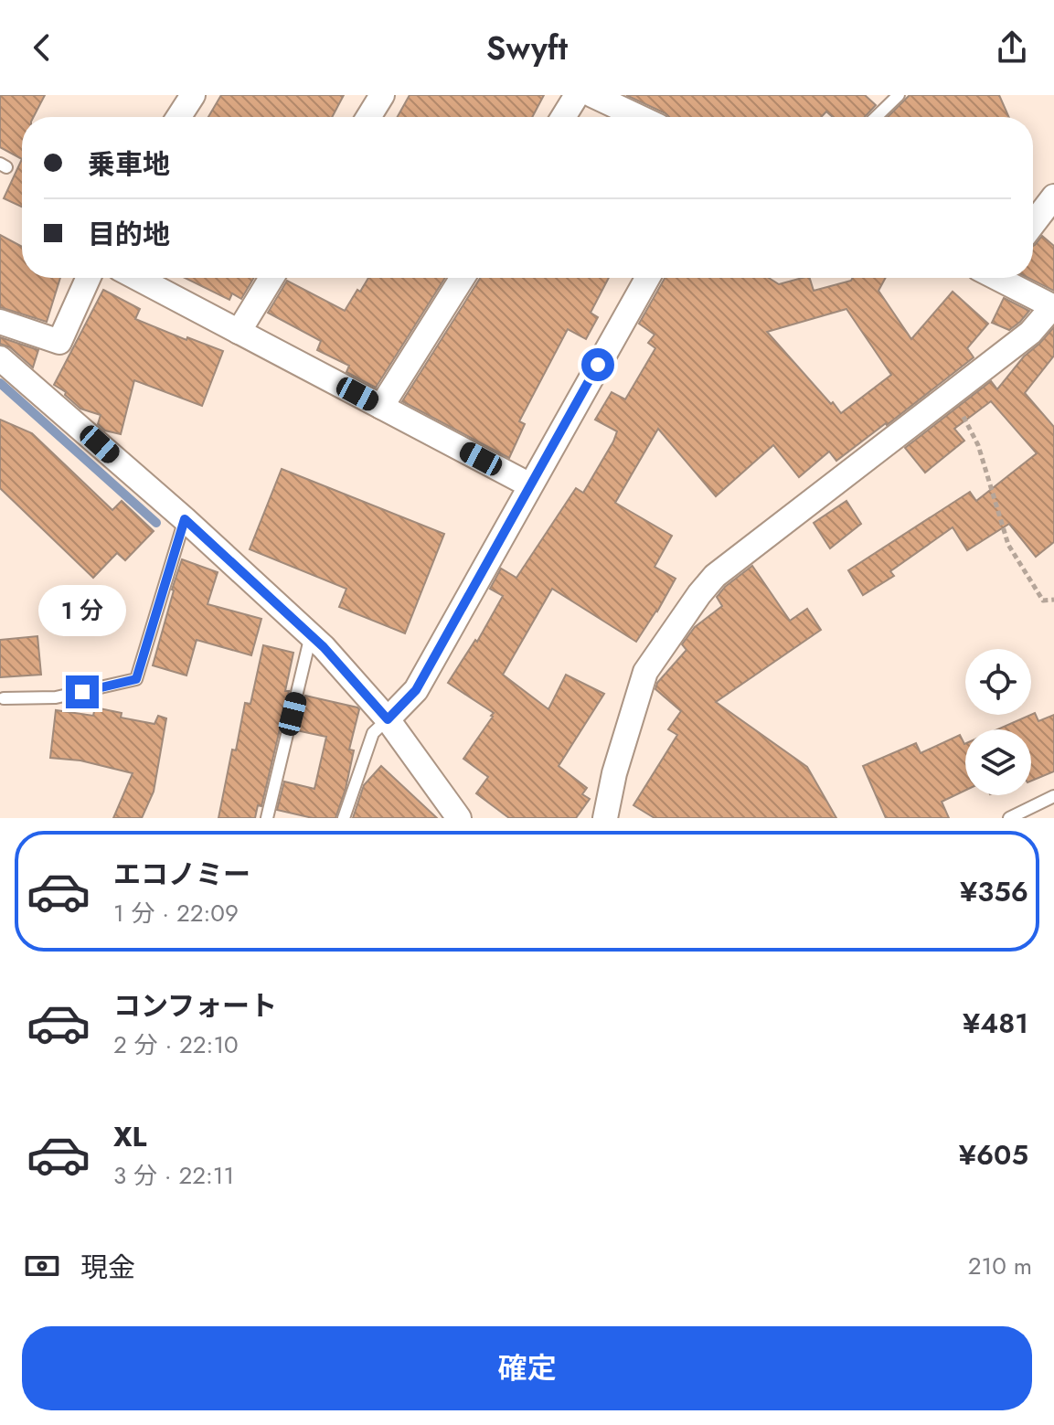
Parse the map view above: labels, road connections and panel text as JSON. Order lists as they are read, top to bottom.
{
  "page": {
    "header": "Swyft",
    "banner": ["乗車地", "目的地"],
    "bubble": "1 分",
    "list": [
      {
        "name": "エコノミー",
        "note": "1 分 · 22:09",
        "value": "¥356"
      },
      {
        "name": "コンフォート",
        "note": "2 分 · 22:10",
        "value": "¥481"
      },
      {
        "name": "XL",
        "note": "3 分 · 22:11",
        "value": "¥605"
      }
    ],
    "pay": ["現金", "210 m"],
    "buttons": "確定"
  }
}
